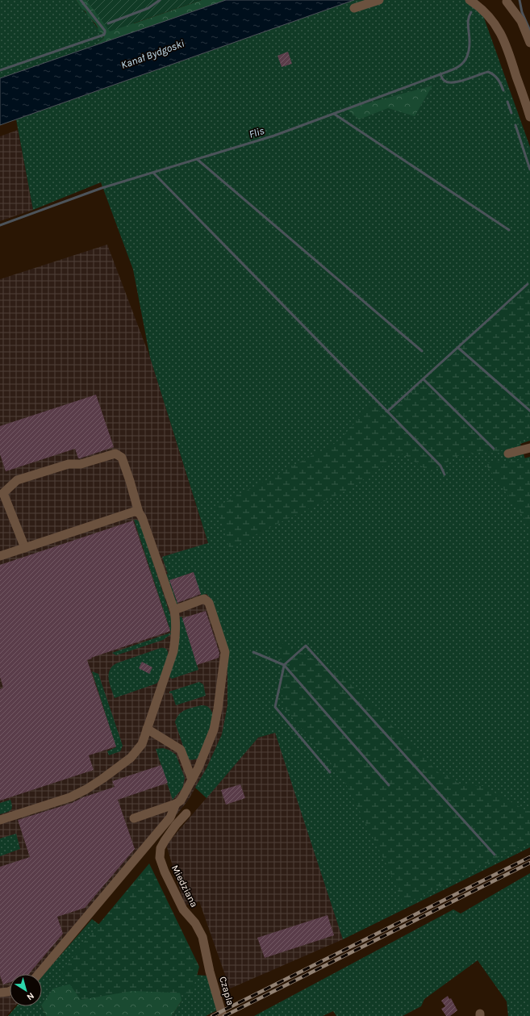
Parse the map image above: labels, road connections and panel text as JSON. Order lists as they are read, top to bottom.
{
  "streets": {
    "street": ["Miedziana", "Czapla"]
  },
  "crossings": [
    ["Miedziana", "Czapla"]
  ],
  "water": ["Kanał Bydgoski", "Flis"],
  "north": "bottom right"
}
